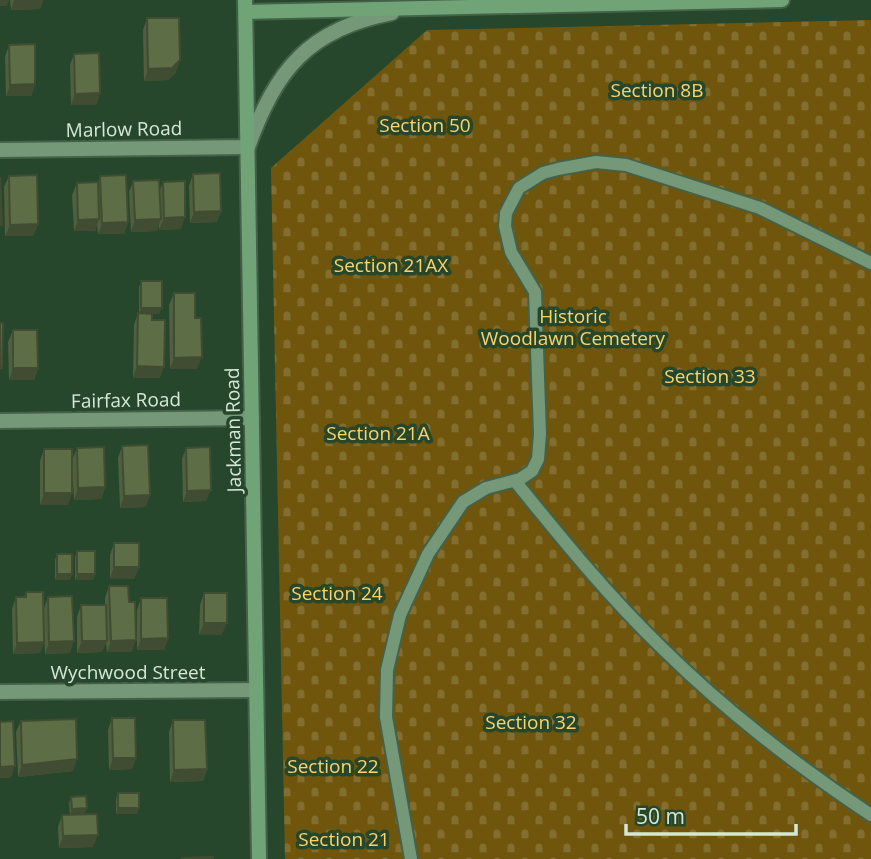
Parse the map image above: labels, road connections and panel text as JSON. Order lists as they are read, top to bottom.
{
  "streets": {
    "street": [
      "Marlow Road",
      "Fairfax Road",
      "Jackman Road",
      "Wychwood Street"
    ]
  },
  "crossings": [
    ["Marlow Road", "Jackman Road"],
    ["Fairfax Road", "Jackman Road"],
    ["Jackman Road", "Wychwood Street"]
  ],
  "parks": [
    "Section 8B",
    "Section 50",
    "Section 21AX",
    "Historic Woodlawn Cemetery",
    "Section 33",
    "Section 21A",
    "Section 24",
    "Section 32",
    "Section 22",
    "Section 21"
  ],
  "scale_bar": "50 m"
}
